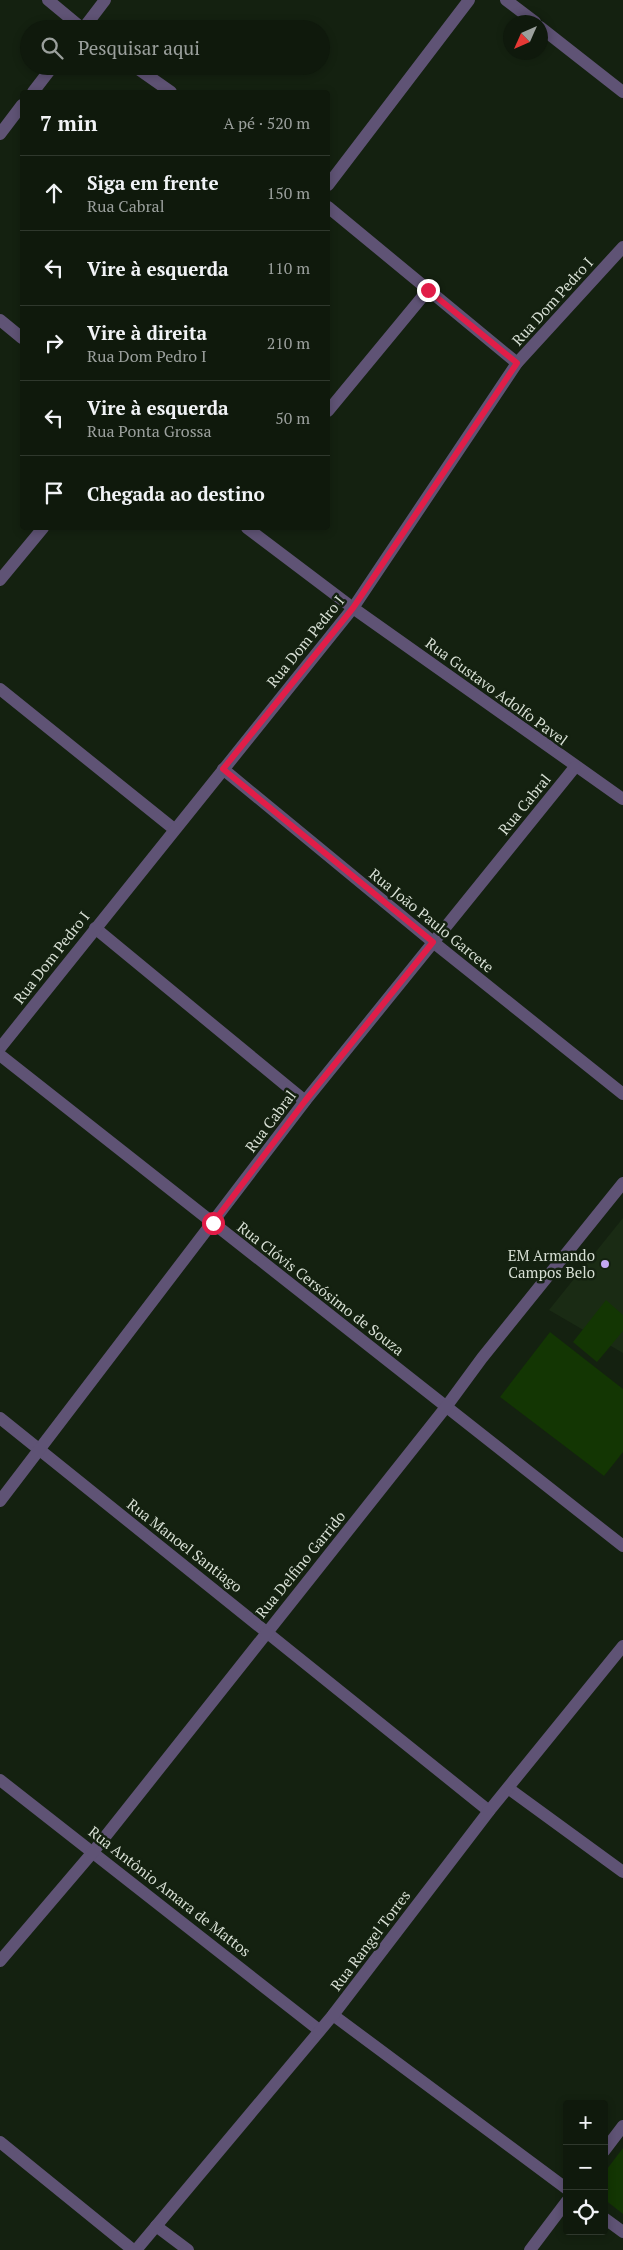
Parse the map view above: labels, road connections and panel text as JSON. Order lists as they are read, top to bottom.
{
  "streets": {
    "street": [
      "Rua Dom Pedro I",
      "Rua Gustavo Adolfo Pavel",
      "Rua Cabral",
      "Rua João Paulo Garcete",
      "Rua Clóvis Cersósimo de Souza",
      "Rua Manoel Santiago",
      "Rua Delfino Garrido",
      "Rua Antônio Amara de Mattos",
      "Rua Rangel Torres"
    ]
  },
  "crossings": [
    ["Rua Dom Pedro I", "Rua Gustavo Adolfo Pavel"],
    ["Rua Dom Pedro I", "Rua João Paulo Garcete"],
    ["Rua Gustavo Adolfo Pavel", "Rua Cabral"],
    ["Rua Cabral", "Rua João Paulo Garcete"],
    ["Rua Cabral", "Rua Clóvis Cersósimo de Souza"],
    ["Rua Cabral", "Rua Manoel Santiago"],
    ["Rua Clóvis Cersósimo de Souza", "Rua Delfino Garrido"],
    ["Rua Manoel Santiago", "Rua Delfino Garrido"],
    ["Rua Manoel Santiago", "Rua Rangel Torres"],
    ["Rua Delfino Garrido", "Rua Antônio Amara de Mattos"],
    ["Rua Antônio Amara de Mattos", "Rua Rangel Torres"]
  ],
  "places": ["EM Armando Campos Belo"],
  "north": "bottom left",
  "page": {
    "search": "Pesquisar aqui",
    "heading": ["7 min", "A pé · 520 m"],
    "list": [
      ["Siga em frente", "Rua Cabral", "150 m"],
      ["Vire à esquerda", "110 m"],
      ["Vire à direita", "Rua Dom Pedro I", "210 m"],
      ["Vire à esquerda", "Rua Ponta Grossa", "50 m"],
      "Chegada ao destino"
    ],
    "map_buttons": ["+", "−"]
  }
}
